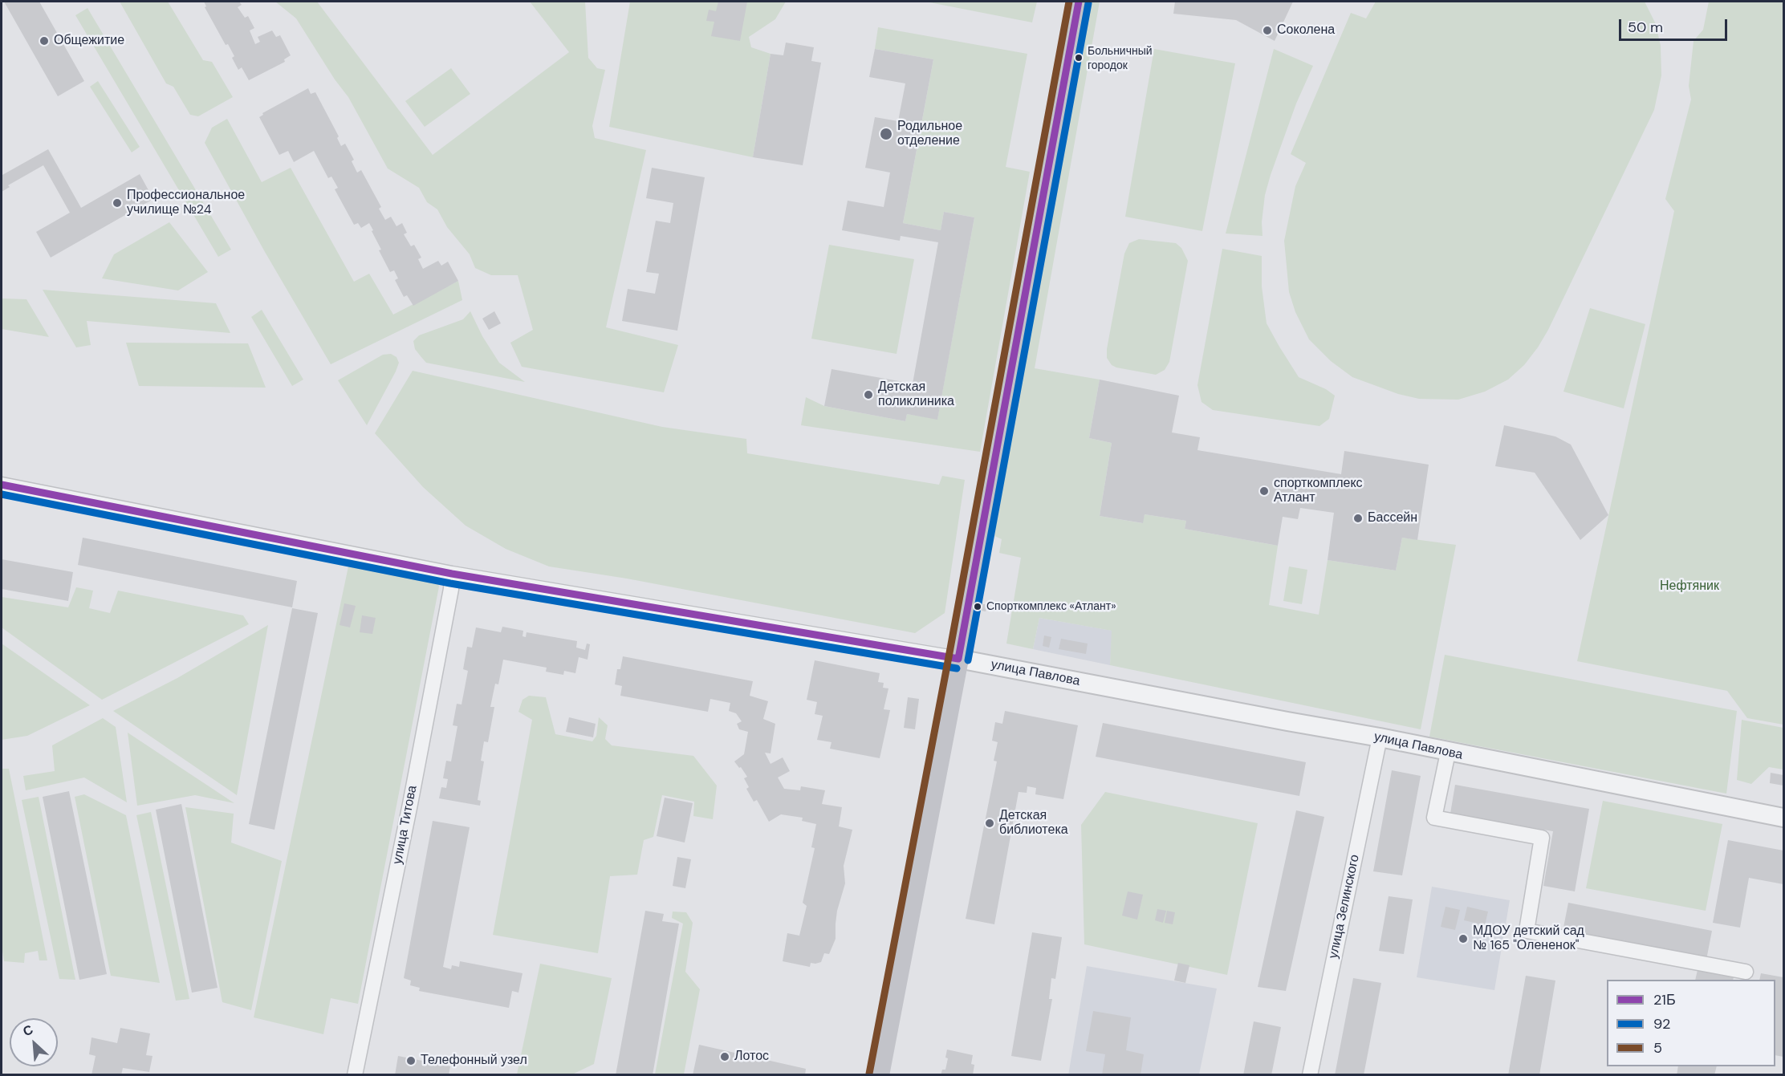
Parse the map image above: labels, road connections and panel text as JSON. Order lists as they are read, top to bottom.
{
  "streets": {
    "street": ["улица Павлова", "улица Титова", "улица Зелинского"]
  },
  "crossings": [
    ["улица Павлова", "улица Титова"],
    ["улица Павлова", "улица Зелинского"]
  ],
  "parks": ["Нефтяник"],
  "places": [
    "Соколена",
    "Общежитие",
    "Больничный городок",
    "Родильное отделение",
    "Профессиональное училище №24",
    "Детская поликлиника",
    "спорткомплекс Атлант",
    "Бассейн",
    "Спорткомплекс «Атлант»",
    "Детская библиотека",
    "МДОУ детский сад № 165 \"Олененок\"",
    "Лотос",
    "Телефонный узел"
  ],
  "lines": ["transit line 21Б", "transit line 5", "transit line 92"],
  "legend": ["21Б", "92", "5"],
  "scale_bar": "50 m",
  "north": "top left"
}
